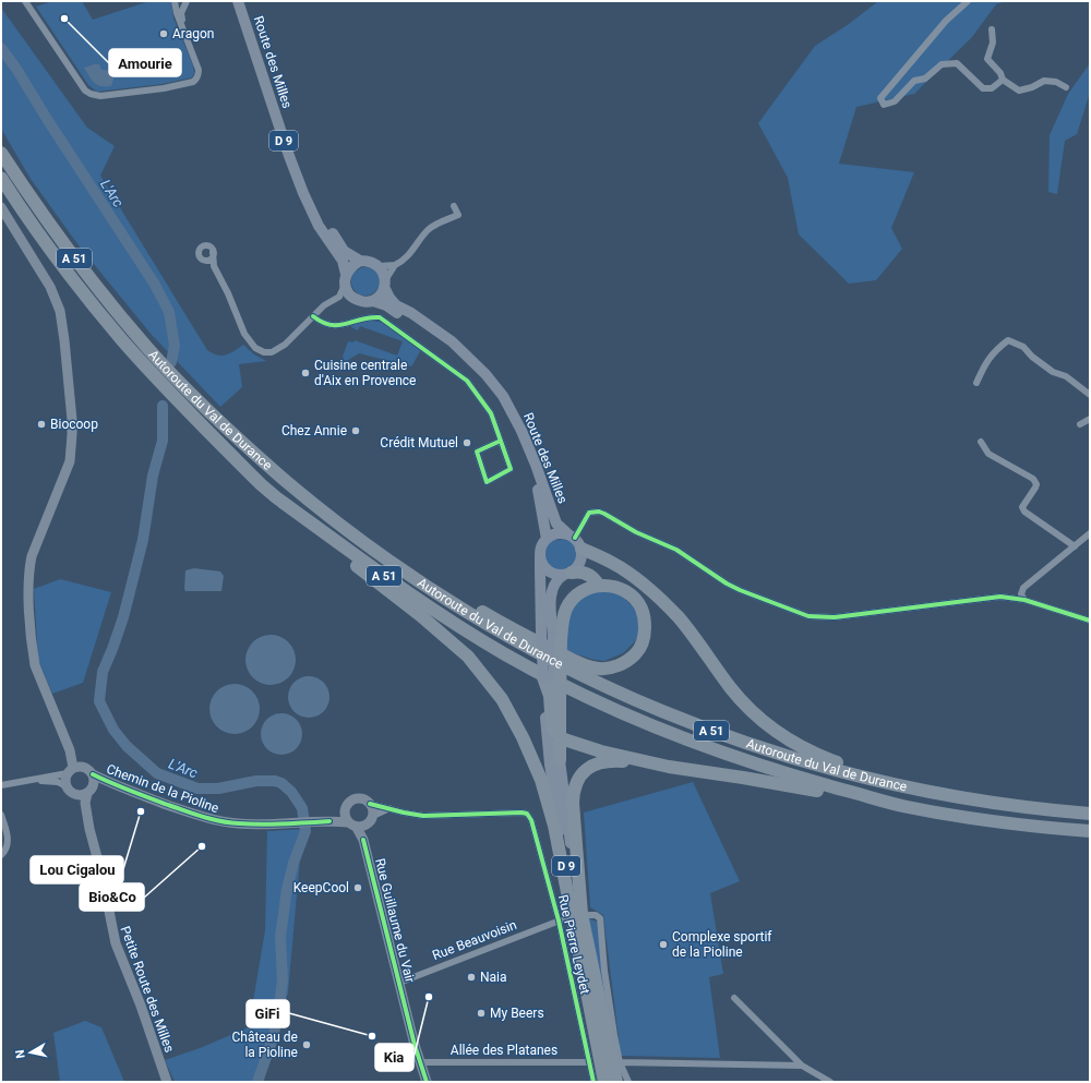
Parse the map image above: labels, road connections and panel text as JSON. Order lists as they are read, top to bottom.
{
  "streets": {
    "highway": ["D 9", "A 51", "Autoroute du Val de Durance"],
    "main road": [
      "Route des Milles",
      "Chemin de la Pioline",
      "Rue Guillaume du Vair",
      "Petite Route des Milles"
    ],
    "street": ["Rue Beauvoisin", "Rue Pierre Leydet", "Allée des Platanes"]
  },
  "crossings": [
    ["Chemin de la Pioline", "Rue Guillaume du Vair"],
    ["Chemin de la Pioline", "Petite Route des Milles"],
    ["Rue Guillaume du Vair", "Rue Beauvoisin"],
    ["Rue Guillaume du Vair", "Allée des Platanes"],
    ["Rue Beauvoisin", "Rue Pierre Leydet"],
    ["Rue Pierre Leydet", "Allée des Platanes"]
  ],
  "water": ["L'Arc"],
  "places": [
    "Amourie",
    "Aragon",
    "Cuisine centrale d'Aix en Provence",
    "Biocoop",
    "Chez Annie",
    "Crédit Mutuel",
    "Lou Cigalou",
    "Bio&Co",
    "KeepCool",
    "Complexe sportif de la Pioline",
    "Naia",
    "Kia",
    "My Beers",
    "GiFi",
    "Château de la Pioline"
  ],
  "north": "left"
}
